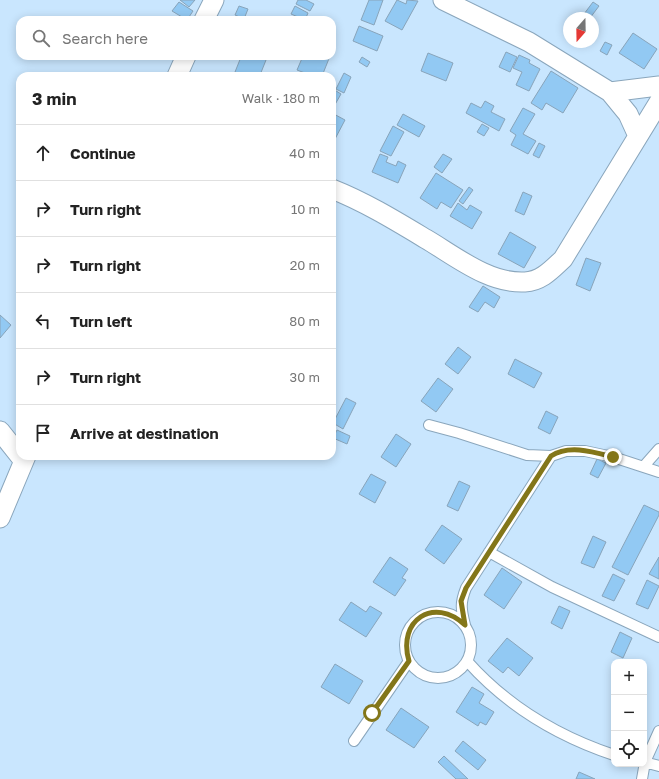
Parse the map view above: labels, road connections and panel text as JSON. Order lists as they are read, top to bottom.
{
  "north": "bottom",
  "page": {
    "search": "Search here",
    "heading": ["3 min", "Walk · 180 m"],
    "list": [
      ["Continue", "40 m"],
      ["Turn right", "10 m"],
      ["Turn right", "20 m"],
      ["Turn left", "80 m"],
      ["Turn right", "30 m"],
      "Arrive at destination"
    ],
    "map_buttons": ["+", "−"]
  }
}
